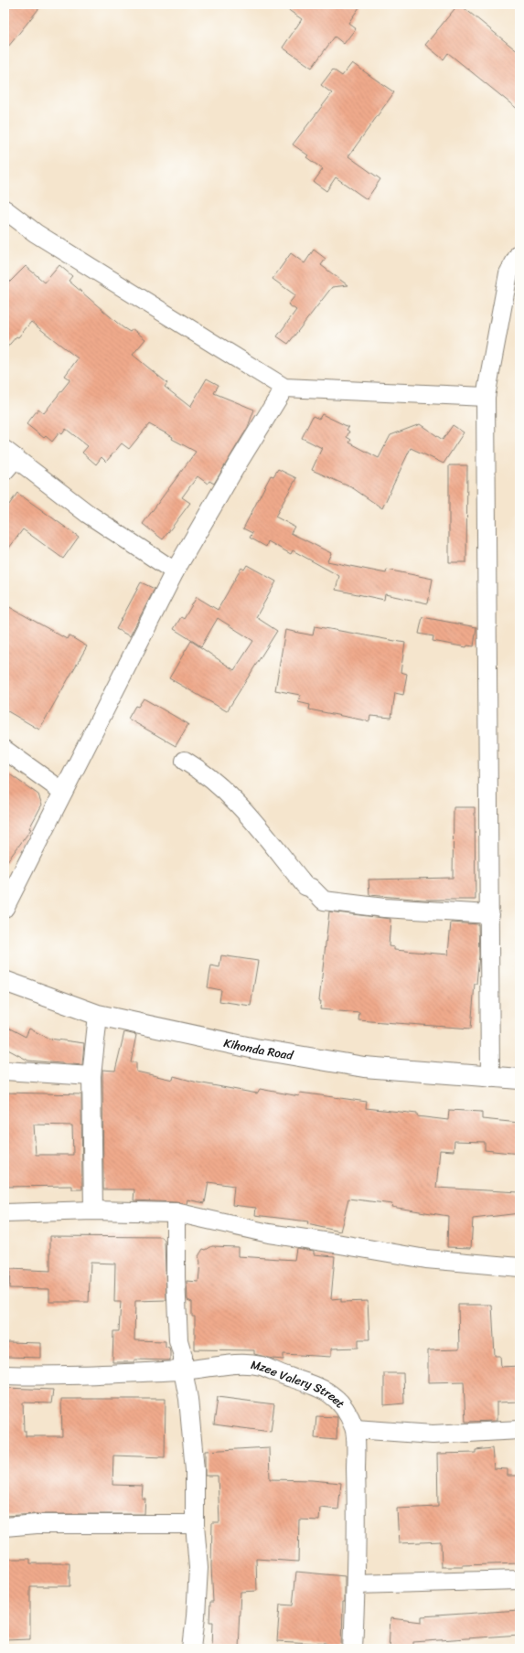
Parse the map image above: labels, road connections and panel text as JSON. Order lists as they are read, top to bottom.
{
  "streets": {
    "street": ["Kihonda Road", "Mzee Valery Street"]
  }
}
